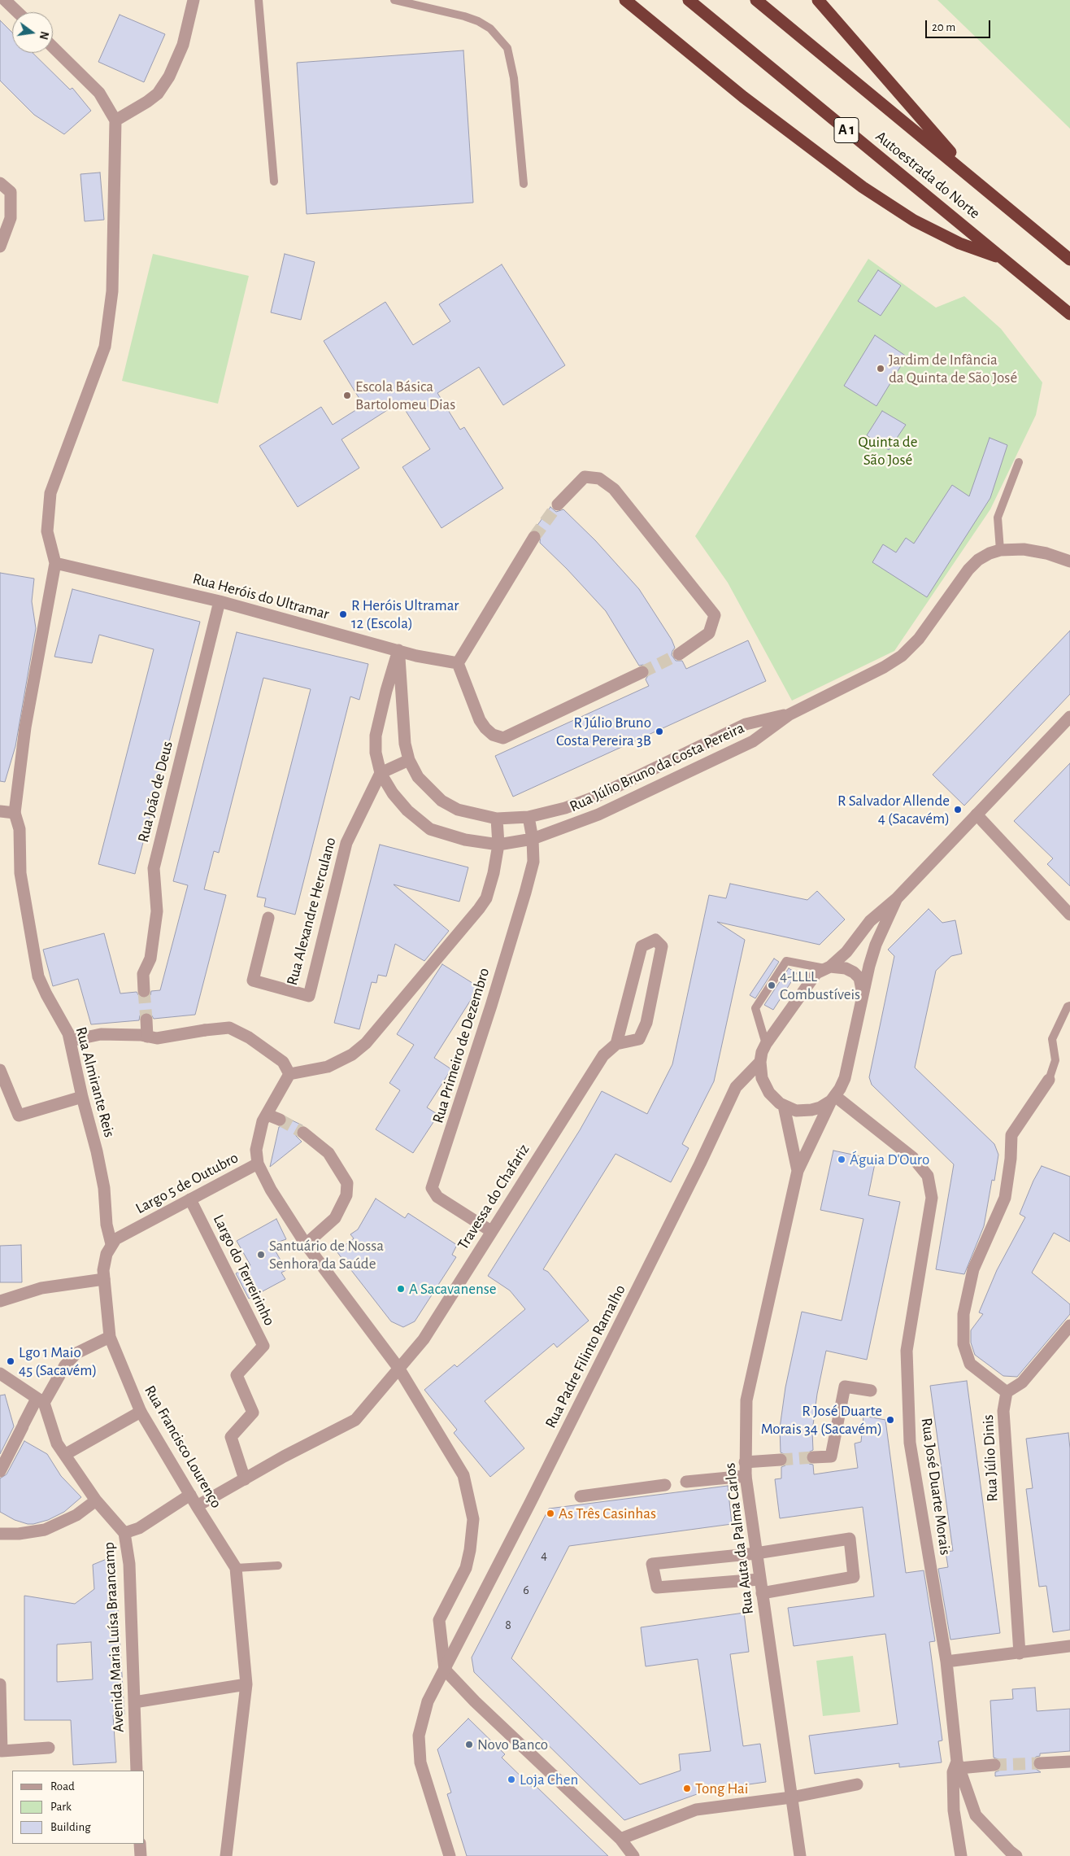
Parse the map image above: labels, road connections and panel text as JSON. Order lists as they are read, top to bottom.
{
  "streets": {
    "highway": ["A 1", "Autoestrada do Norte"],
    "street": [
      "Rua Heróis do Ultramar",
      "Rua Júlio Bruno da Costa Pereira",
      "Rua João de Deus",
      "Rua Alexandre Herculano",
      "Rua Primeiro de Dezembro",
      "Rua Almirante Reis",
      "Largo 5 de Outubro",
      "Travessa do Chafariz",
      "Largo do Terreirinho",
      "Rua Padre Filinto Ramalho",
      "Rua Francisco Lourenço",
      "Rua Júlio Dinis",
      "Rua José Duarte Morais",
      "Rua Auta da Palma Carlos",
      "Avenida Maria Luísa Braancamp"
    ]
  },
  "crossings": [
    ["Rua Heróis do Ultramar", "Rua João de Deus"],
    ["Rua Júlio Bruno da Costa Pereira", "Rua Alexandre Herculano"],
    ["Rua Júlio Bruno da Costa Pereira", "Rua Primeiro de Dezembro"],
    ["Rua Primeiro de Dezembro", "Travessa do Chafariz"],
    ["Rua Almirante Reis", "Largo 5 de Outubro"],
    ["Rua Almirante Reis", "Rua Francisco Lourenço"],
    ["Largo 5 de Outubro", "Largo do Terreirinho"],
    ["Largo 5 de Outubro", "Rua Francisco Lourenço"],
    ["Travessa do Chafariz", "Largo do Terreirinho"],
    ["Travessa do Chafariz", "Rua Francisco Lourenço"],
    ["Rua José Duarte Morais", "Rua Auta da Palma Carlos"]
  ],
  "parks": ["Quinta de São José"],
  "places": [
    "Jardim de Infância da Quinta de São José",
    "Escola Básica Bartolomeu Dias",
    "R Heróis Ultramar 12 (Escola)",
    "R Júlio Bruno Costa Pereira 3B",
    "R Salvador Allende 4 (Sacavém)",
    "4-LLLL Combustíveis",
    "Águia D'Ouro",
    "Santuário de Nossa Senhora da Saúde",
    "A Sacavanense",
    "Lgo 1 Maio 45 (Sacavém)",
    "R José Duarte Morais 34 (Sacavém)",
    "As Três Casinhas",
    "Novo Banco",
    "Loja Chen",
    "Tong Hai"
  ],
  "house_numbers": ["4", "6", "8"],
  "legend": ["Road", "Park", "Building"],
  "scale_bar": "20 m",
  "north": "right"
}
